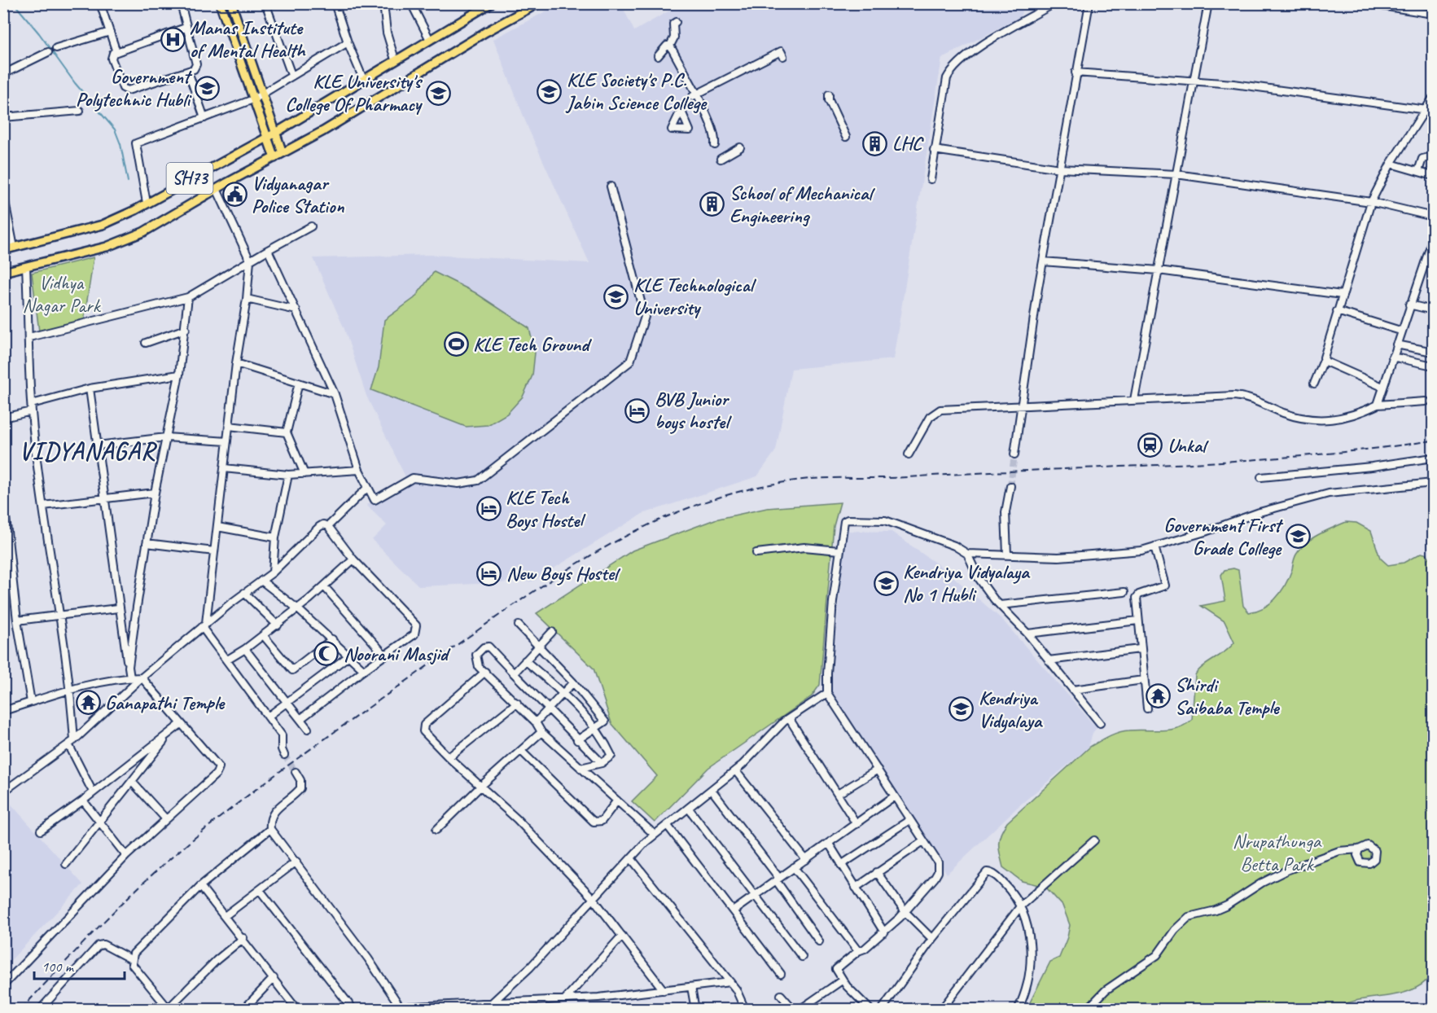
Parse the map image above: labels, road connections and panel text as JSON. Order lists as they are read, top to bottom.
{
  "streets": {
    "main road": ["SH73"]
  },
  "districts": ["VIDYANAGAR"],
  "parks": ["Vidhya Nagar Park", "Nrupathunga Betta Park"],
  "places": {
    "hospital": ["Manas Institute of Mental Health"],
    "school or university": [
      "Government Polytechnic Hubli",
      "KLE Society's P.C. Jabin Science College",
      "KLE University's College Of Pharmacy",
      "KLE Technological University",
      "Government First Grade College",
      "Kendriya Vidyalaya No 1 Hubli",
      "Kendriya Vidyalaya"
    ],
    "building": ["LHC", "School of Mechanical Engineering"],
    "public building": ["Vidyanagar Police Station"],
    "sports": ["KLE Tech Ground"],
    "hotel": ["BVB Junior boys hostel", "KLE Tech Boys Hostel", "New Boys Hostel"],
    "station": ["Unkal"],
    "mosque": ["Noorani Masjid"],
    "temple": ["Shirdi Saibaba Temple", "Ganapathi Temple"]
  },
  "scale_bar": "100 m"
}
